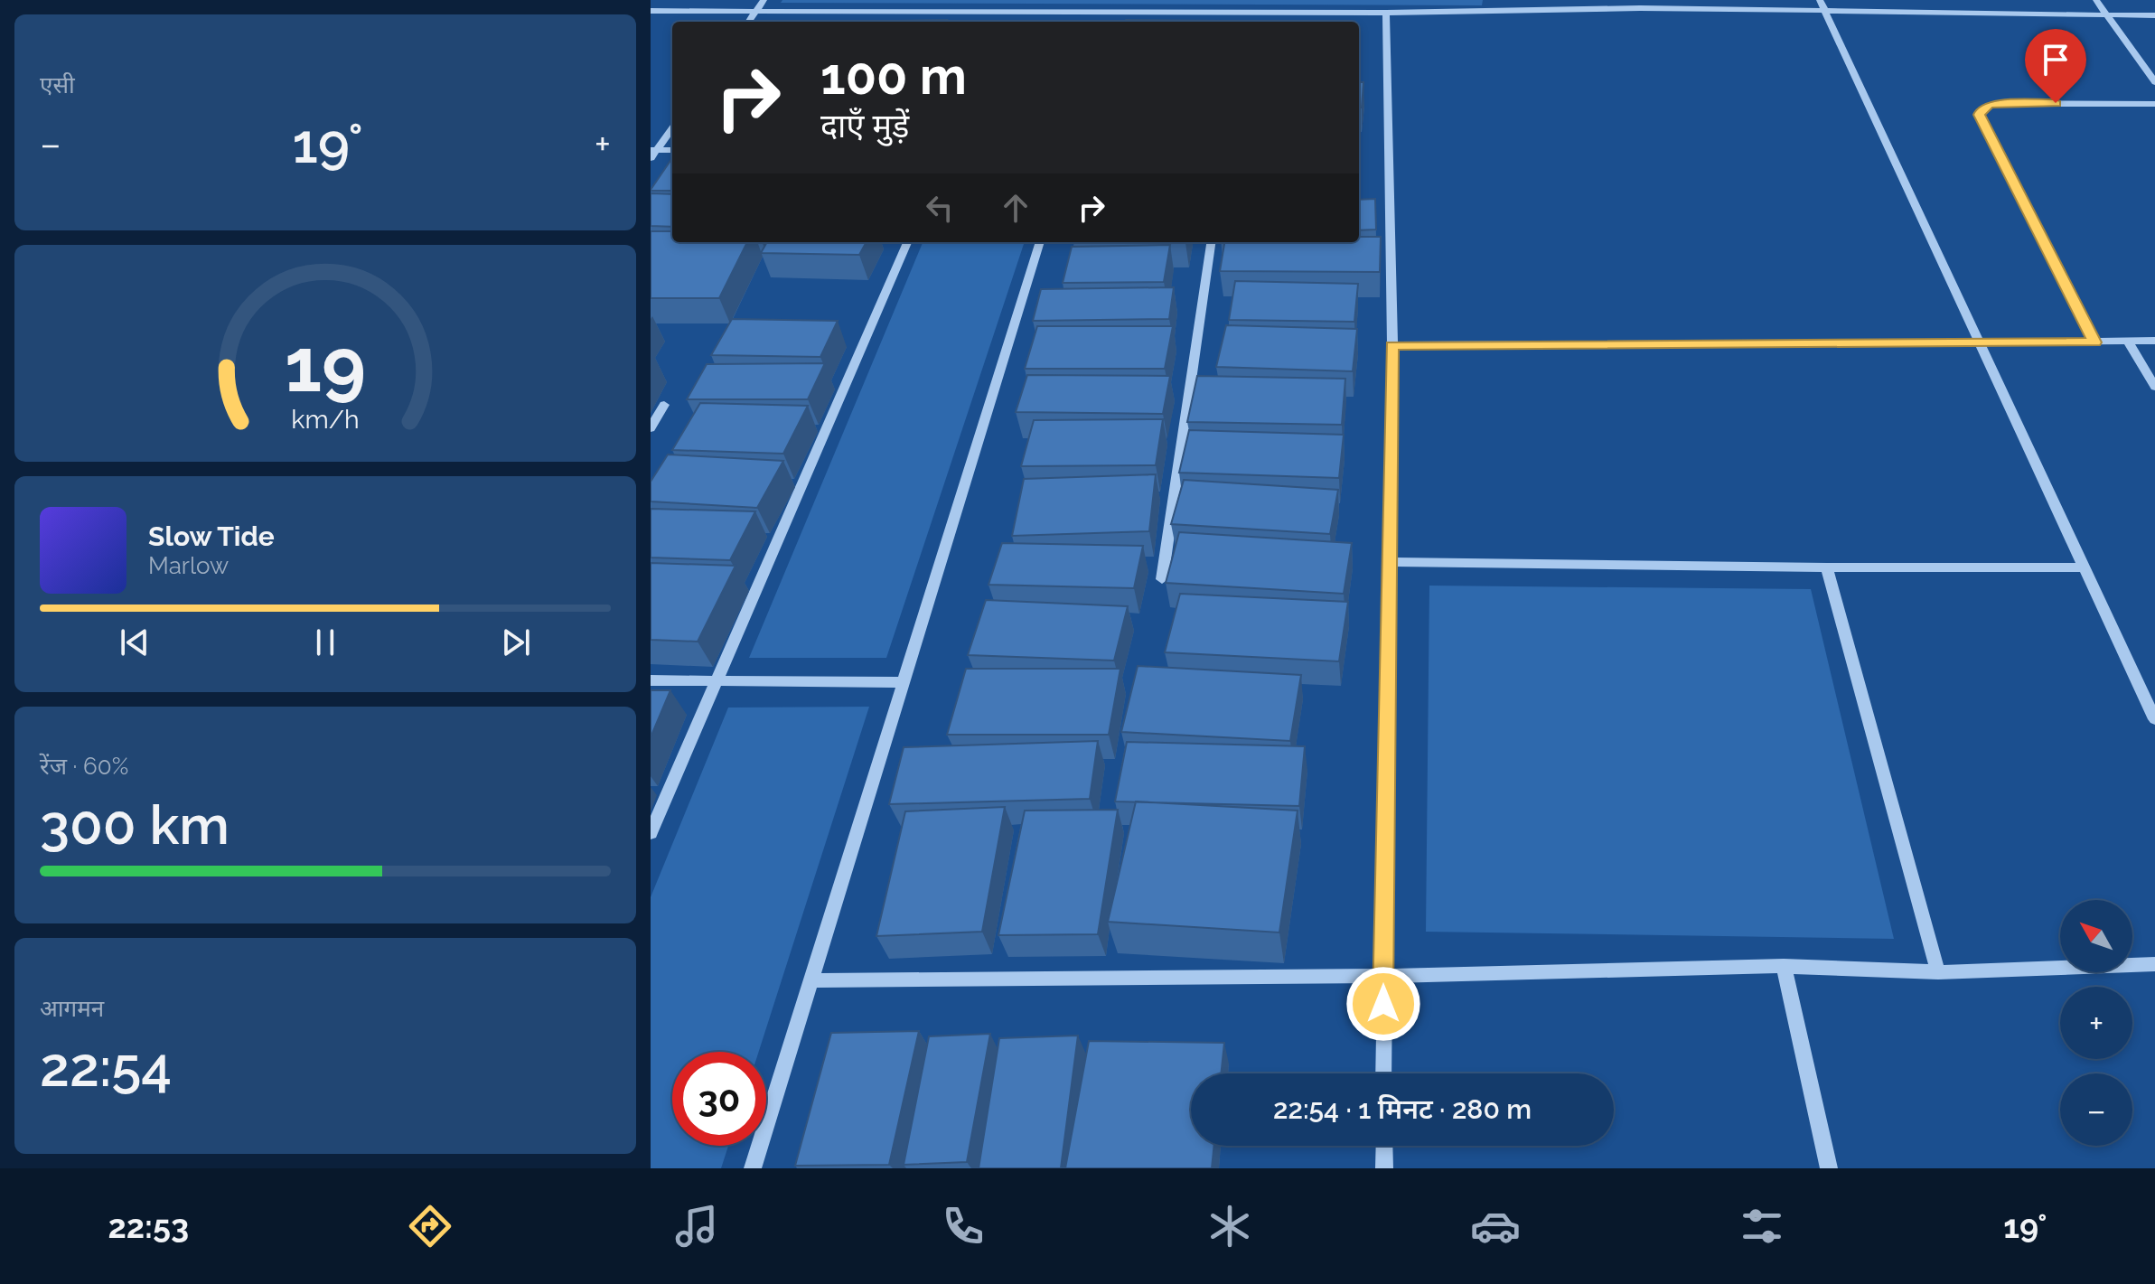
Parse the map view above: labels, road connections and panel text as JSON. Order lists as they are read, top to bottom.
{
  "north": "top left",
  "page": {
    "tile": [
      "एसी",
      ["रेंज · 60%", "300 km"],
      ["आगमन", "22:54"]
    ],
    "turn": ["100 m", "दाएँ मुड़ें"],
    "heat": ["−", "19°", "+"],
    "song": ["Slow Tide", "Marlow"],
    "map_buttons": ["+", "−"],
    "limit": "30",
    "trip": "22:54 · 1 मिनट · 280 m",
    "tabs": ["22:53", "19°"],
    "gauge": ["19", "km/h"]
  }
}
